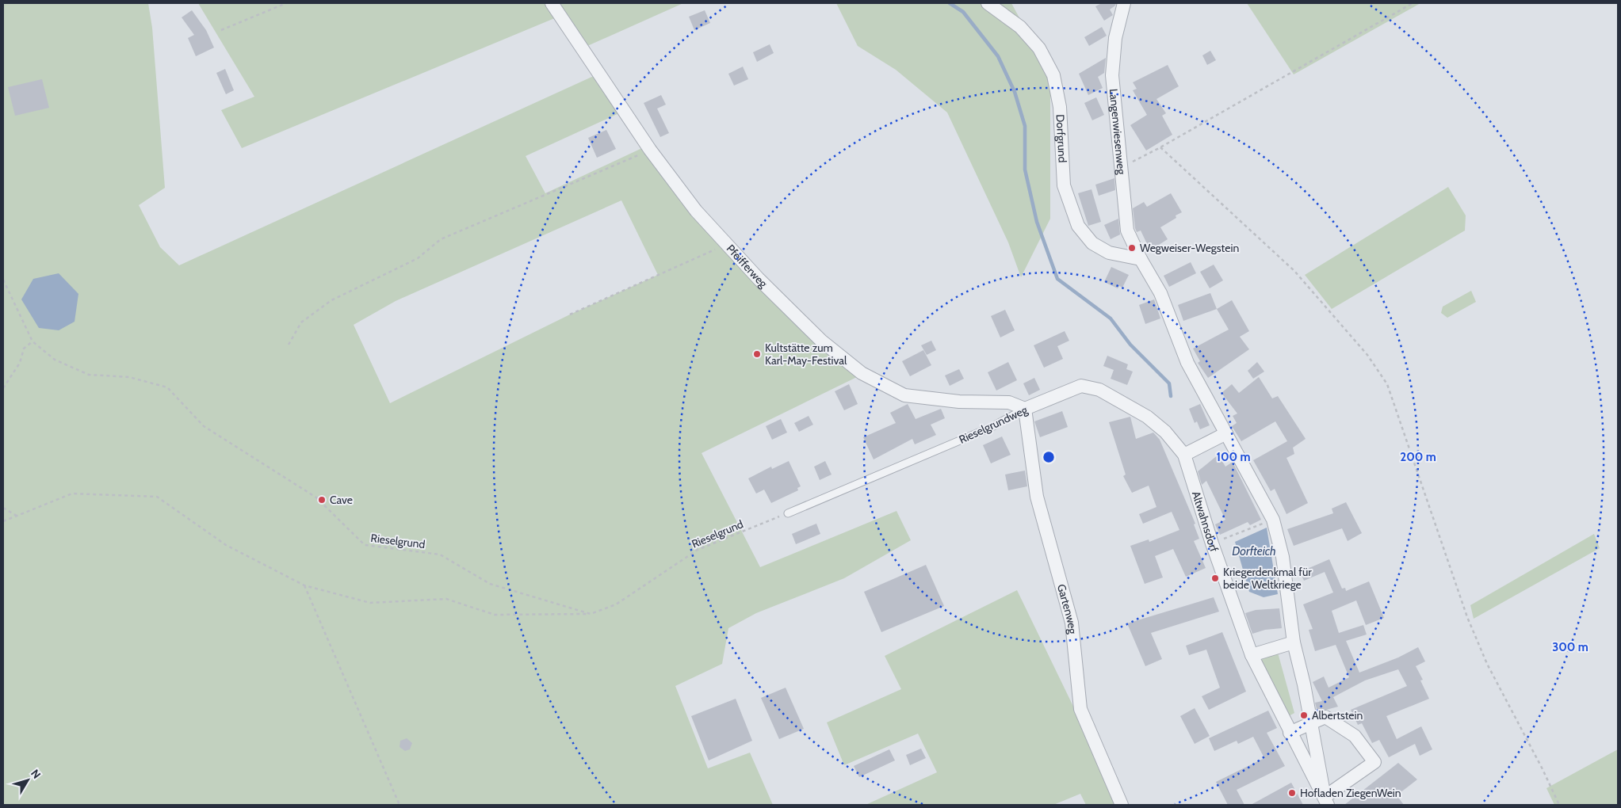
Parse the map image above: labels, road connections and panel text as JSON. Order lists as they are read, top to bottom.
{
  "streets": {
    "street": [
      "Langenwiesenweg",
      "Dorfgrund",
      "Pfeifferweg",
      "Rieselgrundweg",
      "Altwahnsdorf",
      "Gartenweg"
    ],
    "path": ["Rieselgrund"]
  },
  "crossings": [
    ["Langenwiesenweg", "Dorfgrund"],
    ["Pfeifferweg", "Rieselgrundweg"],
    ["Pfeifferweg", "Gartenweg"],
    ["Rieselgrundweg", "Altwahnsdorf"],
    ["Rieselgrundweg", "Rieselgrund"],
    ["Rieselgrundweg", "Gartenweg"]
  ],
  "water": ["Dorfteich"],
  "places": [
    "Wegweiser-Wegstein",
    "Kultstätte zum Karl-May-Festival",
    "Cave",
    "Kriegerdenkmal für beide Weltkriege",
    "Albertstein",
    "Hofladen ZiegenWein"
  ],
  "north": "top right",
  "rings": ["100 m", "200 m", "300 m"]
}
